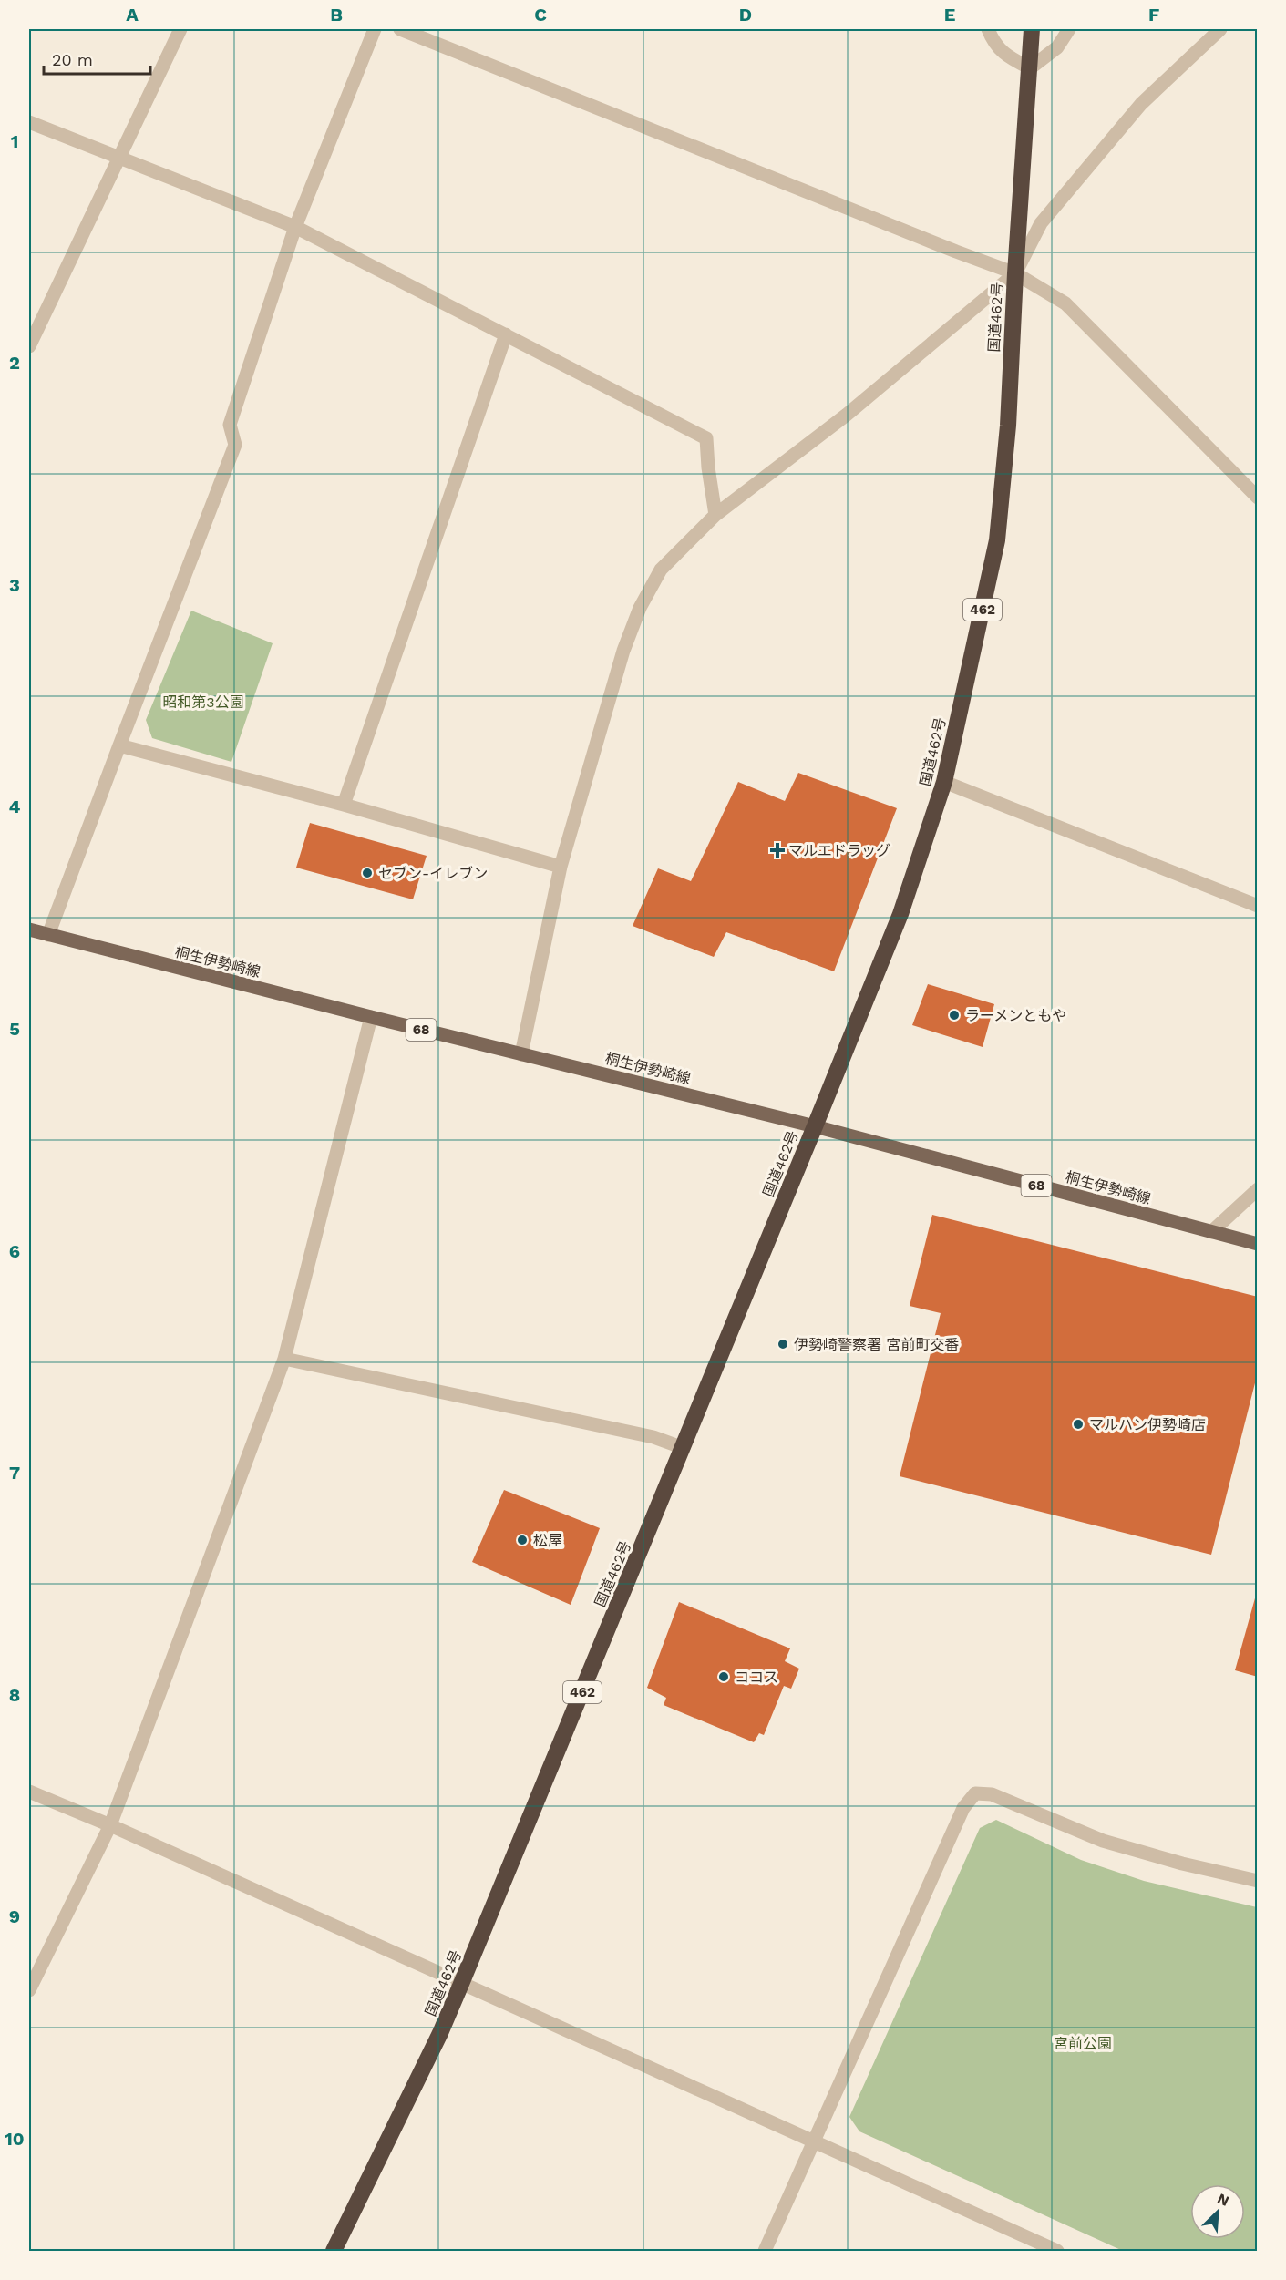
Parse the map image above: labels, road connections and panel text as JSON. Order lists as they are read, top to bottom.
{
  "streets": {
    "highway": ["国道462号", "462"],
    "main road": ["桐生伊勢崎線", "68"]
  },
  "crossings": [
    ["国道462号", "桐生伊勢崎線"]
  ],
  "parks": ["昭和第3公園", "宮前公園"],
  "places": {
    "health": ["マルエドラッグ"],
    "other": [
      "セブン-イレブン",
      "ラーメンともや",
      "伊勢崎警察署 宮前町交番",
      "マルハン伊勢崎店",
      "松屋",
      "ココス"
    ]
  },
  "scale_bar": "20 m",
  "north": "top right",
  "grid": {
    "columns": [
      "A",
      "B",
      "C",
      "D",
      "E",
      "F"
    ],
    "rows": [
      "1",
      "2",
      "3",
      "4",
      "5",
      "6",
      "7",
      "8",
      "9",
      "10"
    ]
  }
}
